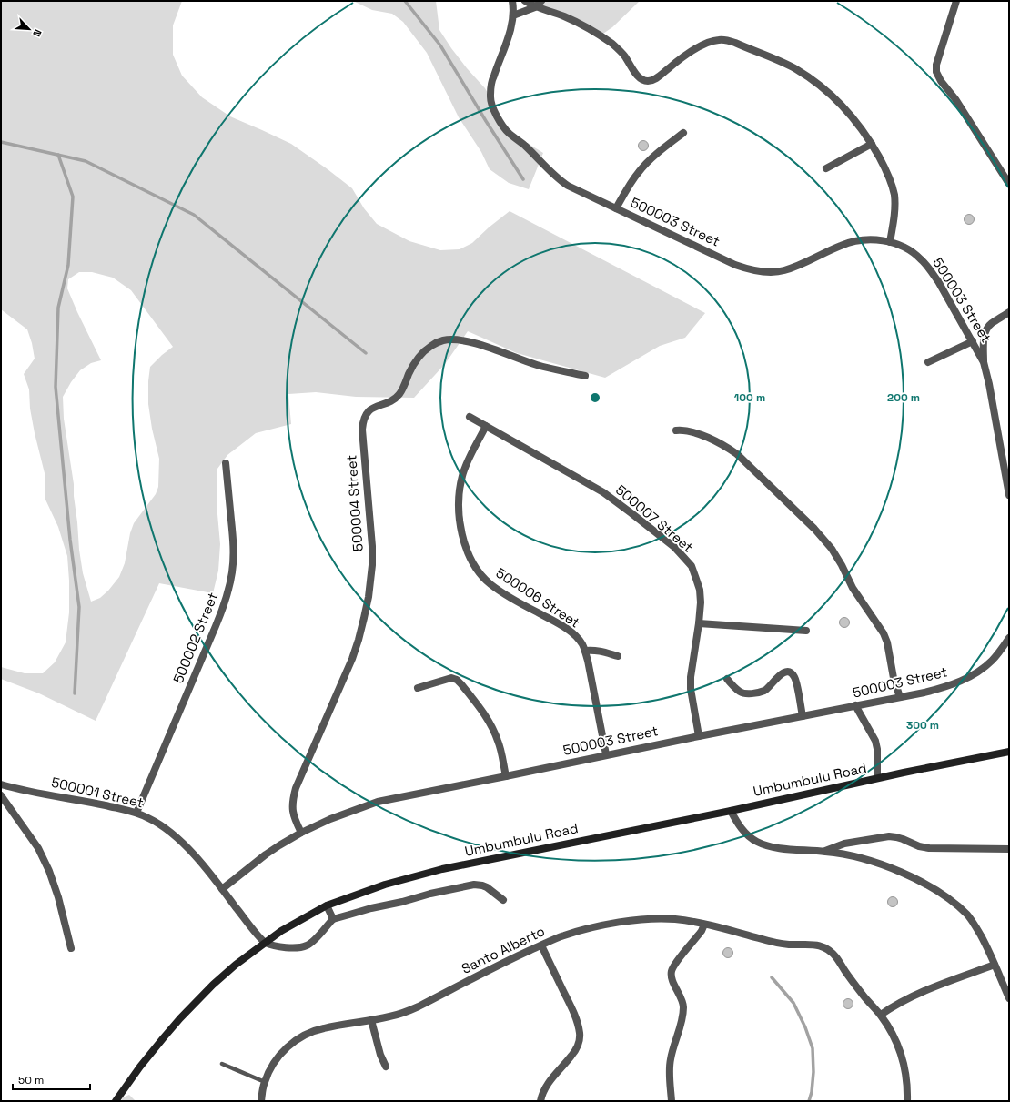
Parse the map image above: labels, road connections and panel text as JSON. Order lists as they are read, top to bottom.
{
  "streets": {
    "main road": ["Umbumbulu Road"],
    "street": [
      "500003 Street",
      "500004 Street",
      "500007 Street",
      "500006 Street",
      "500002 Street",
      "500001 Street",
      "Santo Alberto"
    ]
  },
  "crossings": [
    ["500003 Street", "500004 Street"],
    ["500003 Street", "500007 Street"],
    ["500003 Street", "500006 Street"],
    ["500003 Street", "500001 Street"],
    ["500007 Street", "500006 Street"],
    ["500002 Street", "500001 Street"],
    ["Umbumbulu Road", "500001 Street"]
  ],
  "scale_bar": "50 m",
  "north": "bottom right",
  "rings": ["100 m", "200 m", "300 m"]
}
